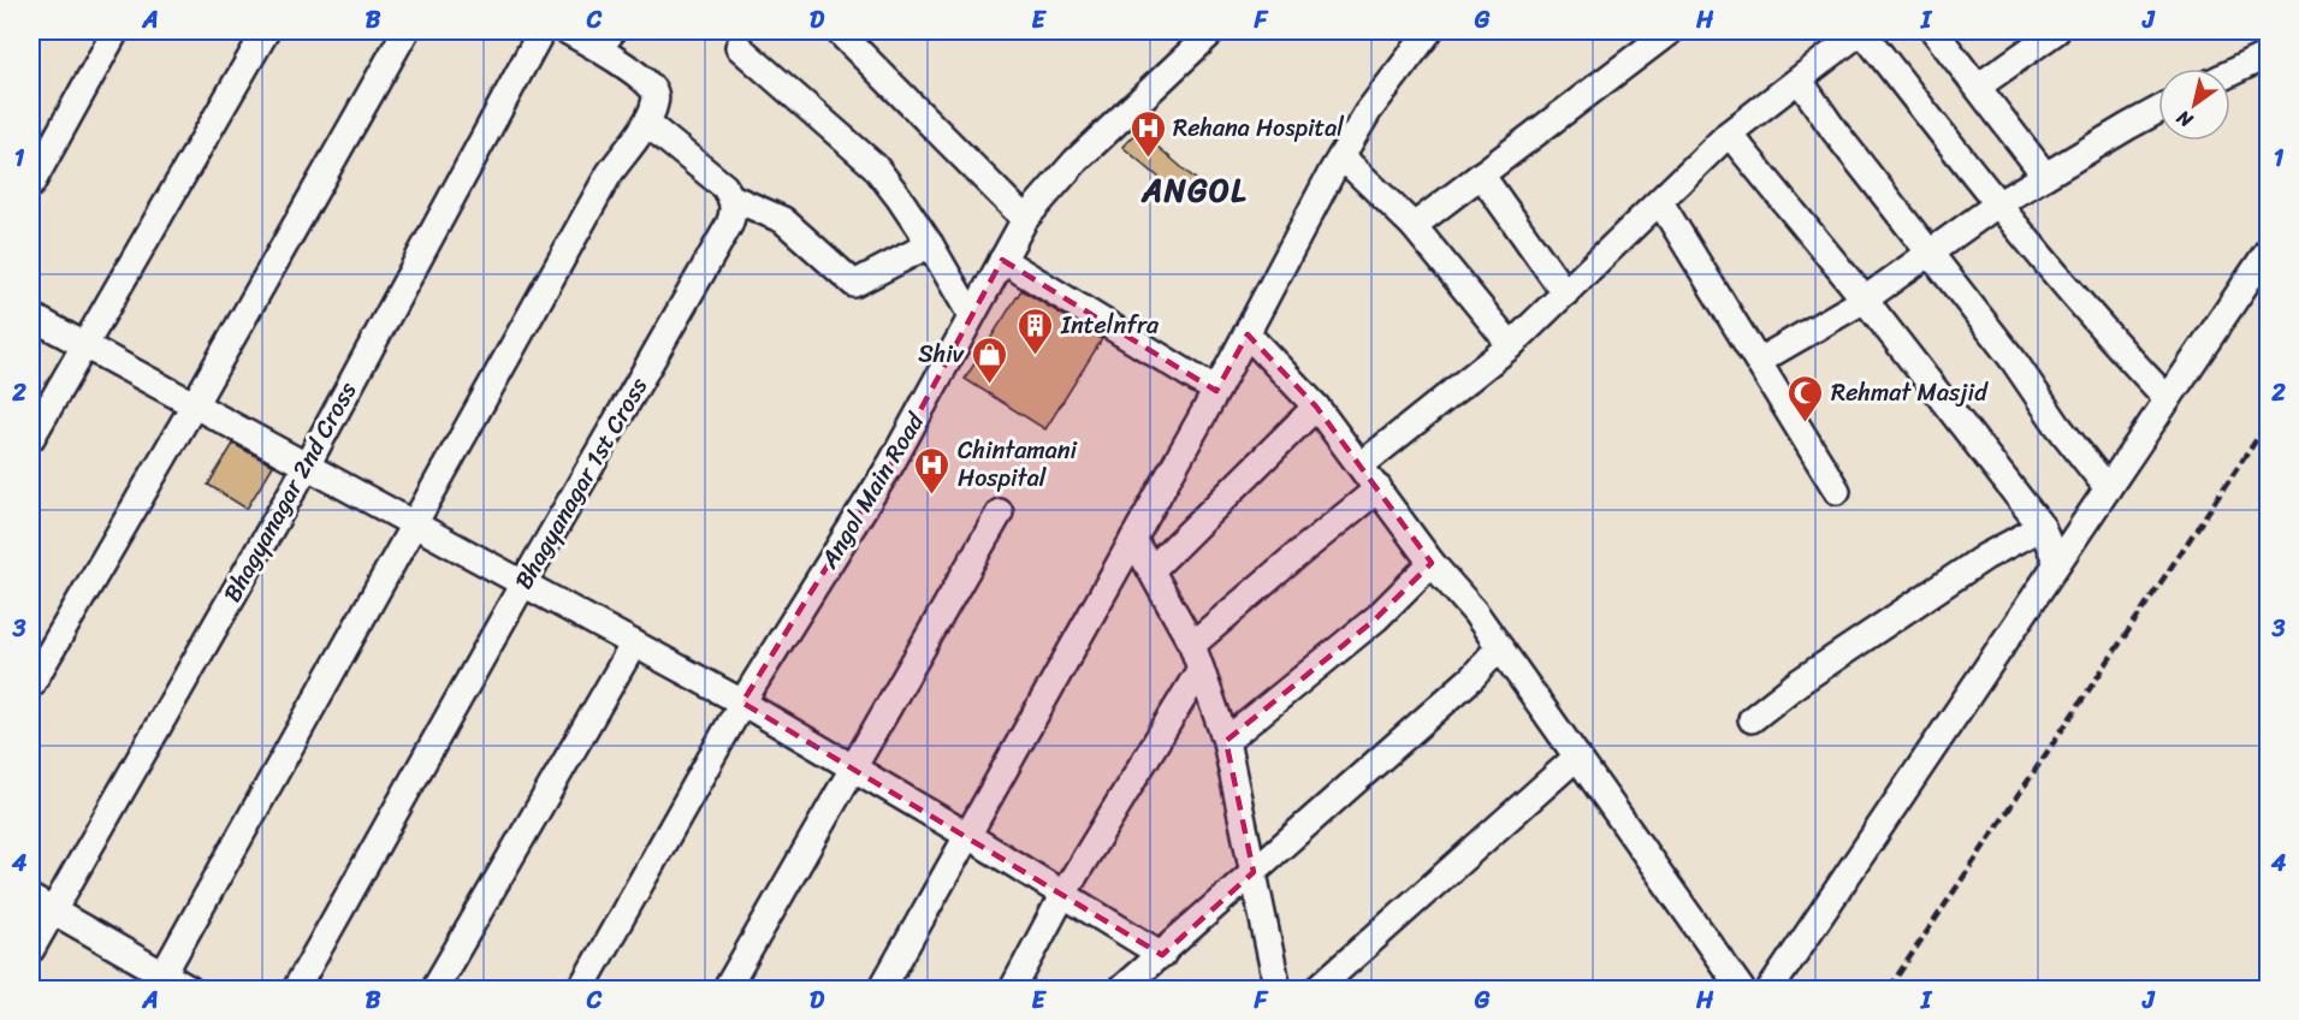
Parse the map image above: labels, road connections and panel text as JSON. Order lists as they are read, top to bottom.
{
  "streets": {
    "street": ["Bhagyanagar 1st Cross", "Angol Main Road", "Bhagyanagar 2nd Cross"]
  },
  "districts": ["ANGOL"],
  "places": {
    "hospital": ["Rehana Hospital", "Chintamani Hospital"],
    "building": ["Intelnfra"],
    "shop": ["Shiv"],
    "mosque": ["Rehmat Masjid"]
  },
  "north": "bottom left",
  "grid": {
    "columns": [
      "A",
      "B",
      "C",
      "D",
      "E",
      "F",
      "G",
      "H",
      "I",
      "J"
    ],
    "rows": [
      "1",
      "2",
      "3",
      "4"
    ]
  }
}
